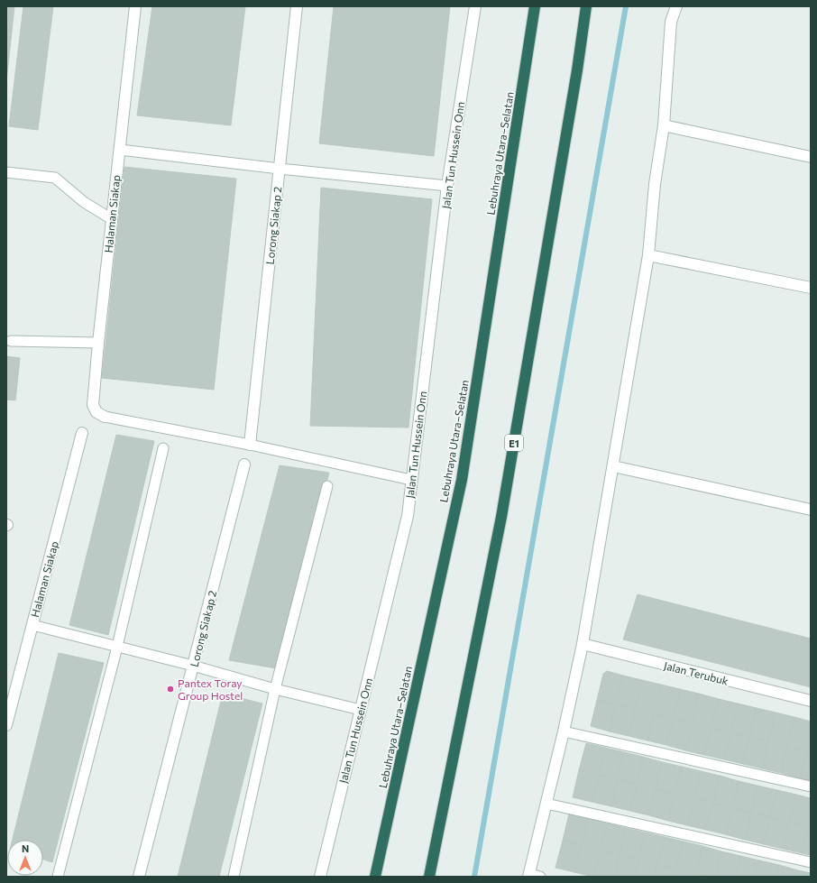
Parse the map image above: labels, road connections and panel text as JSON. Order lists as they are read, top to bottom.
{
  "streets": {
    "highway": ["Lebuhraya Utara–Selatan", "E1"],
    "street": [
      "Jalan Tun Hussein Onn",
      "Halaman Siakap",
      "Lorong Siakap 2",
      "Jalan Terubuk"
    ]
  },
  "places": ["Pantex Toray Group Hostel"],
  "north": "top"
}
